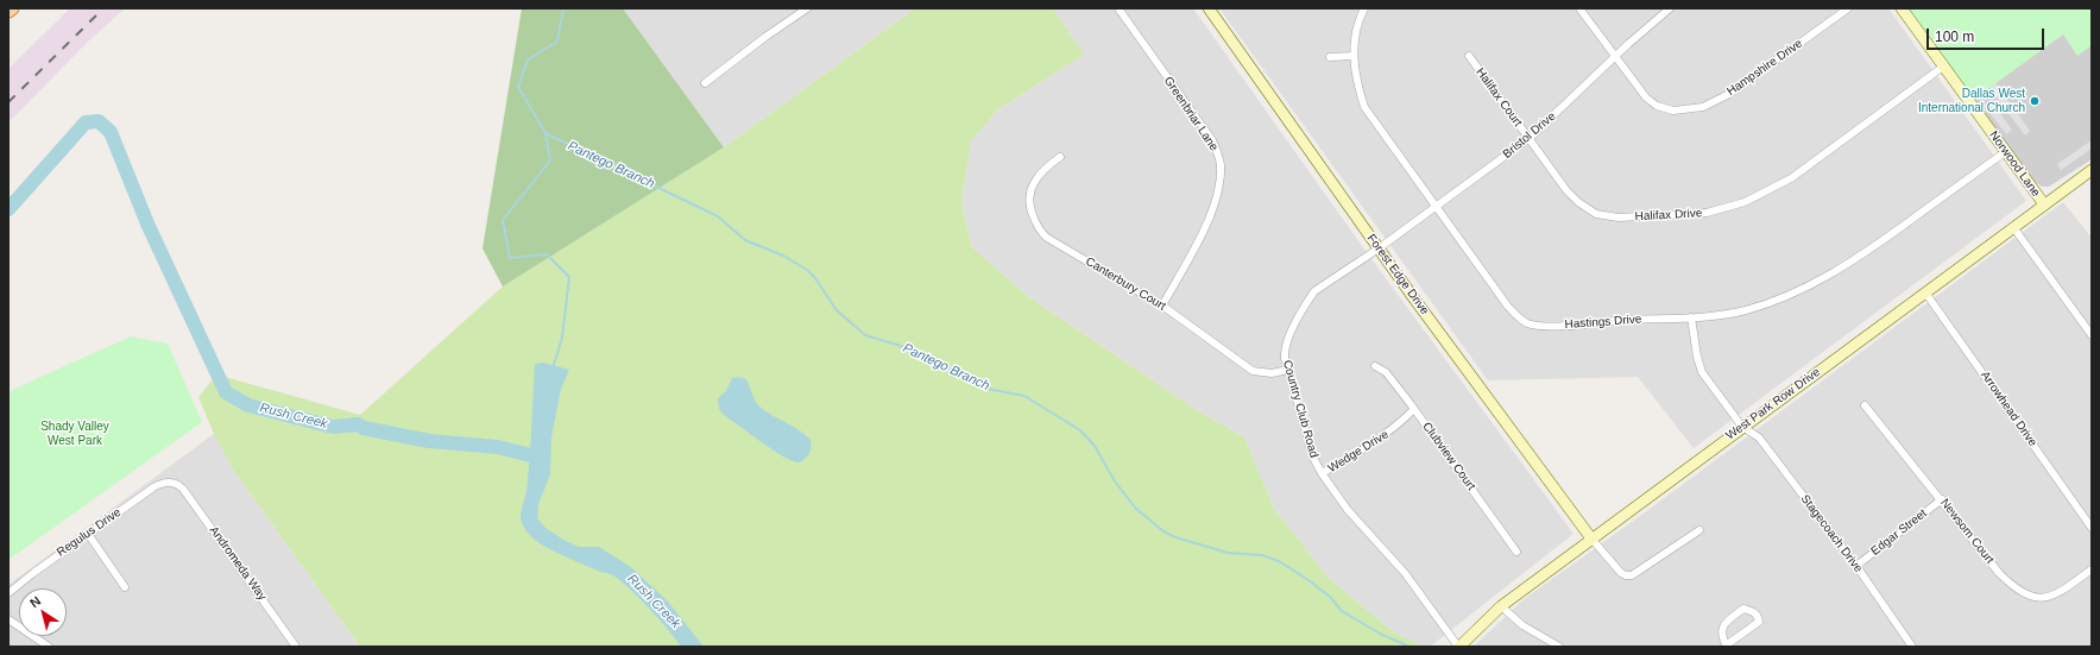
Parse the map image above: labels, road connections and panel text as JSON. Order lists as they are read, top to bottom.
{
  "streets": {
    "street": [
      "Hampshire Drive",
      "Halifax Court",
      "Greenbriar Lane",
      "Bristol Drive",
      "Norwood Lane",
      "Halifax Drive",
      "Forest Edge Drive",
      "Canterbury Court",
      "Hastings Drive",
      "West Park Row Drive",
      "Country Club Road",
      "Arrowhead Drive",
      "Wedge Drive",
      "Clubview Court",
      "Newsom Court",
      "Regulus Drive",
      "Edgar Street",
      "Stagecoach Drive",
      "Andromeda Way"
    ]
  },
  "crossings": [
    ["Hampshire Drive", "Bristol Drive"],
    ["Halifax Court", "Bristol Drive"],
    ["Halifax Court", "Halifax Drive"],
    ["Greenbriar Lane", "Canterbury Court"],
    ["Bristol Drive", "Halifax Drive"],
    ["Bristol Drive", "Forest Edge Drive"],
    ["Bristol Drive", "Hastings Drive"],
    ["Bristol Drive", "Country Club Road"],
    ["Norwood Lane", "Halifax Drive"],
    ["Norwood Lane", "Hastings Drive"],
    ["Norwood Lane", "West Park Row Drive"],
    ["Forest Edge Drive", "West Park Row Drive"],
    ["Forest Edge Drive", "Country Club Road"],
    ["Canterbury Court", "Country Club Road"],
    ["Hastings Drive", "Stagecoach Drive"],
    ["West Park Row Drive", "Country Club Road"],
    ["West Park Row Drive", "Arrowhead Drive"],
    ["West Park Row Drive", "Stagecoach Drive"],
    ["Country Club Road", "Wedge Drive"],
    ["Wedge Drive", "Clubview Court"],
    ["Newsom Court", "Edgar Street"],
    ["Regulus Drive", "Andromeda Way"],
    ["Edgar Street", "Stagecoach Drive"]
  ],
  "water": ["Pantego Branch", "Rush Creek"],
  "parks": ["Shady Valley West Park"],
  "places": ["Dallas West International Church"],
  "scale_bar": "100 m",
  "north": "top left"
}
